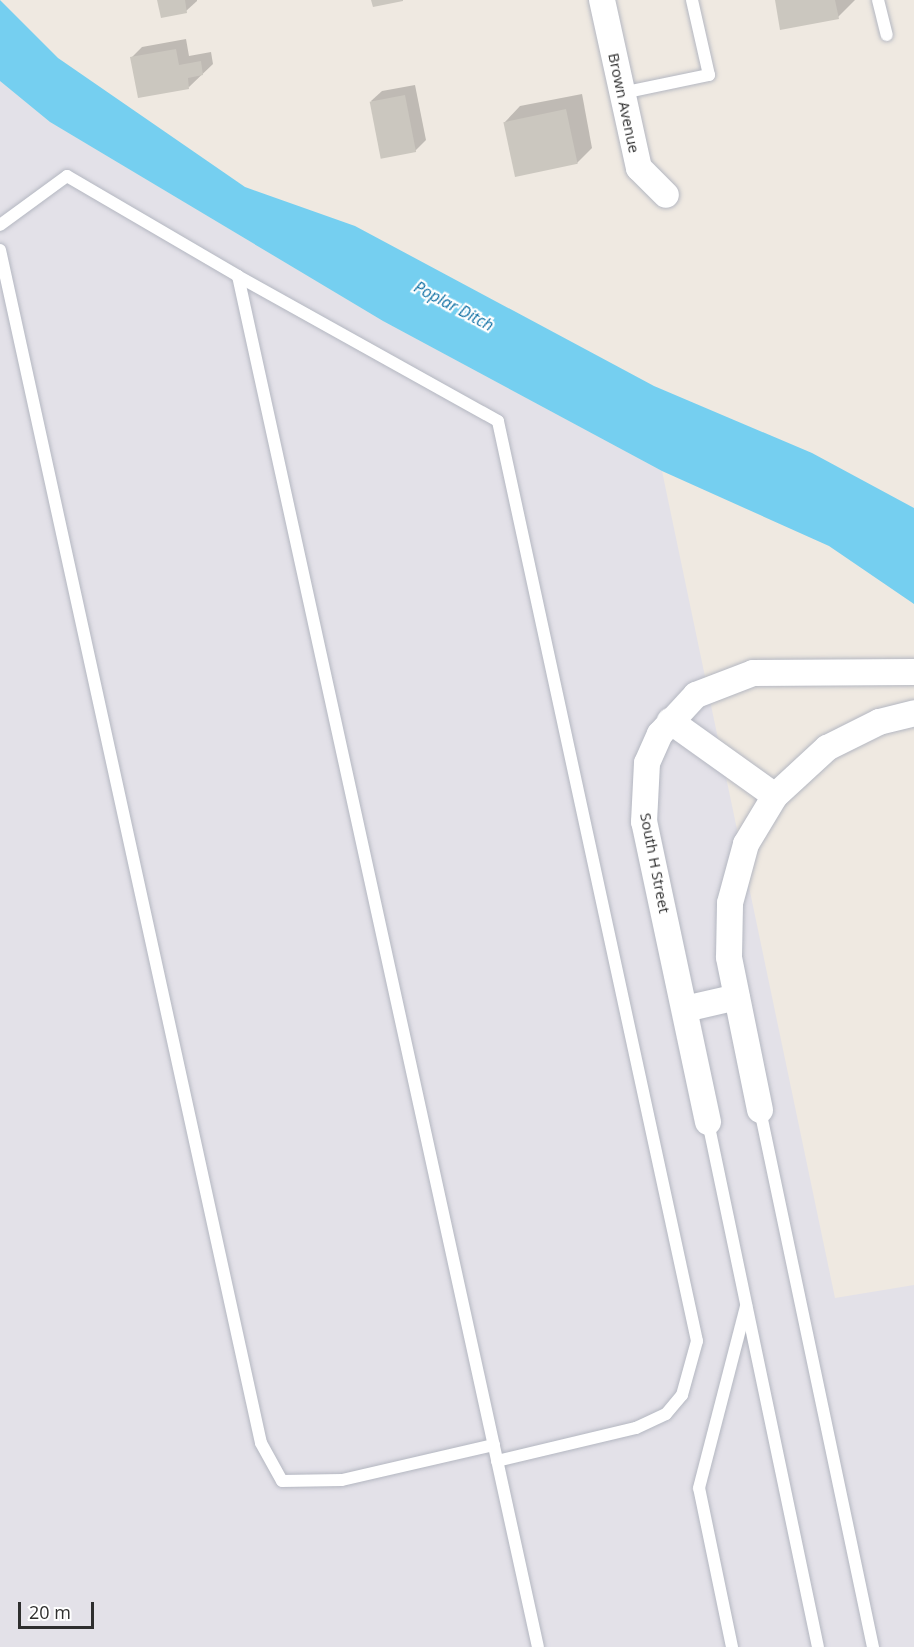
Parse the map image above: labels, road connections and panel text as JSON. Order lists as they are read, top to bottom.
{
  "streets": {
    "street": ["Brown Avenue", "South H Street"]
  },
  "water": ["Poplar Ditch"],
  "scale_bar": "20 m"
}
